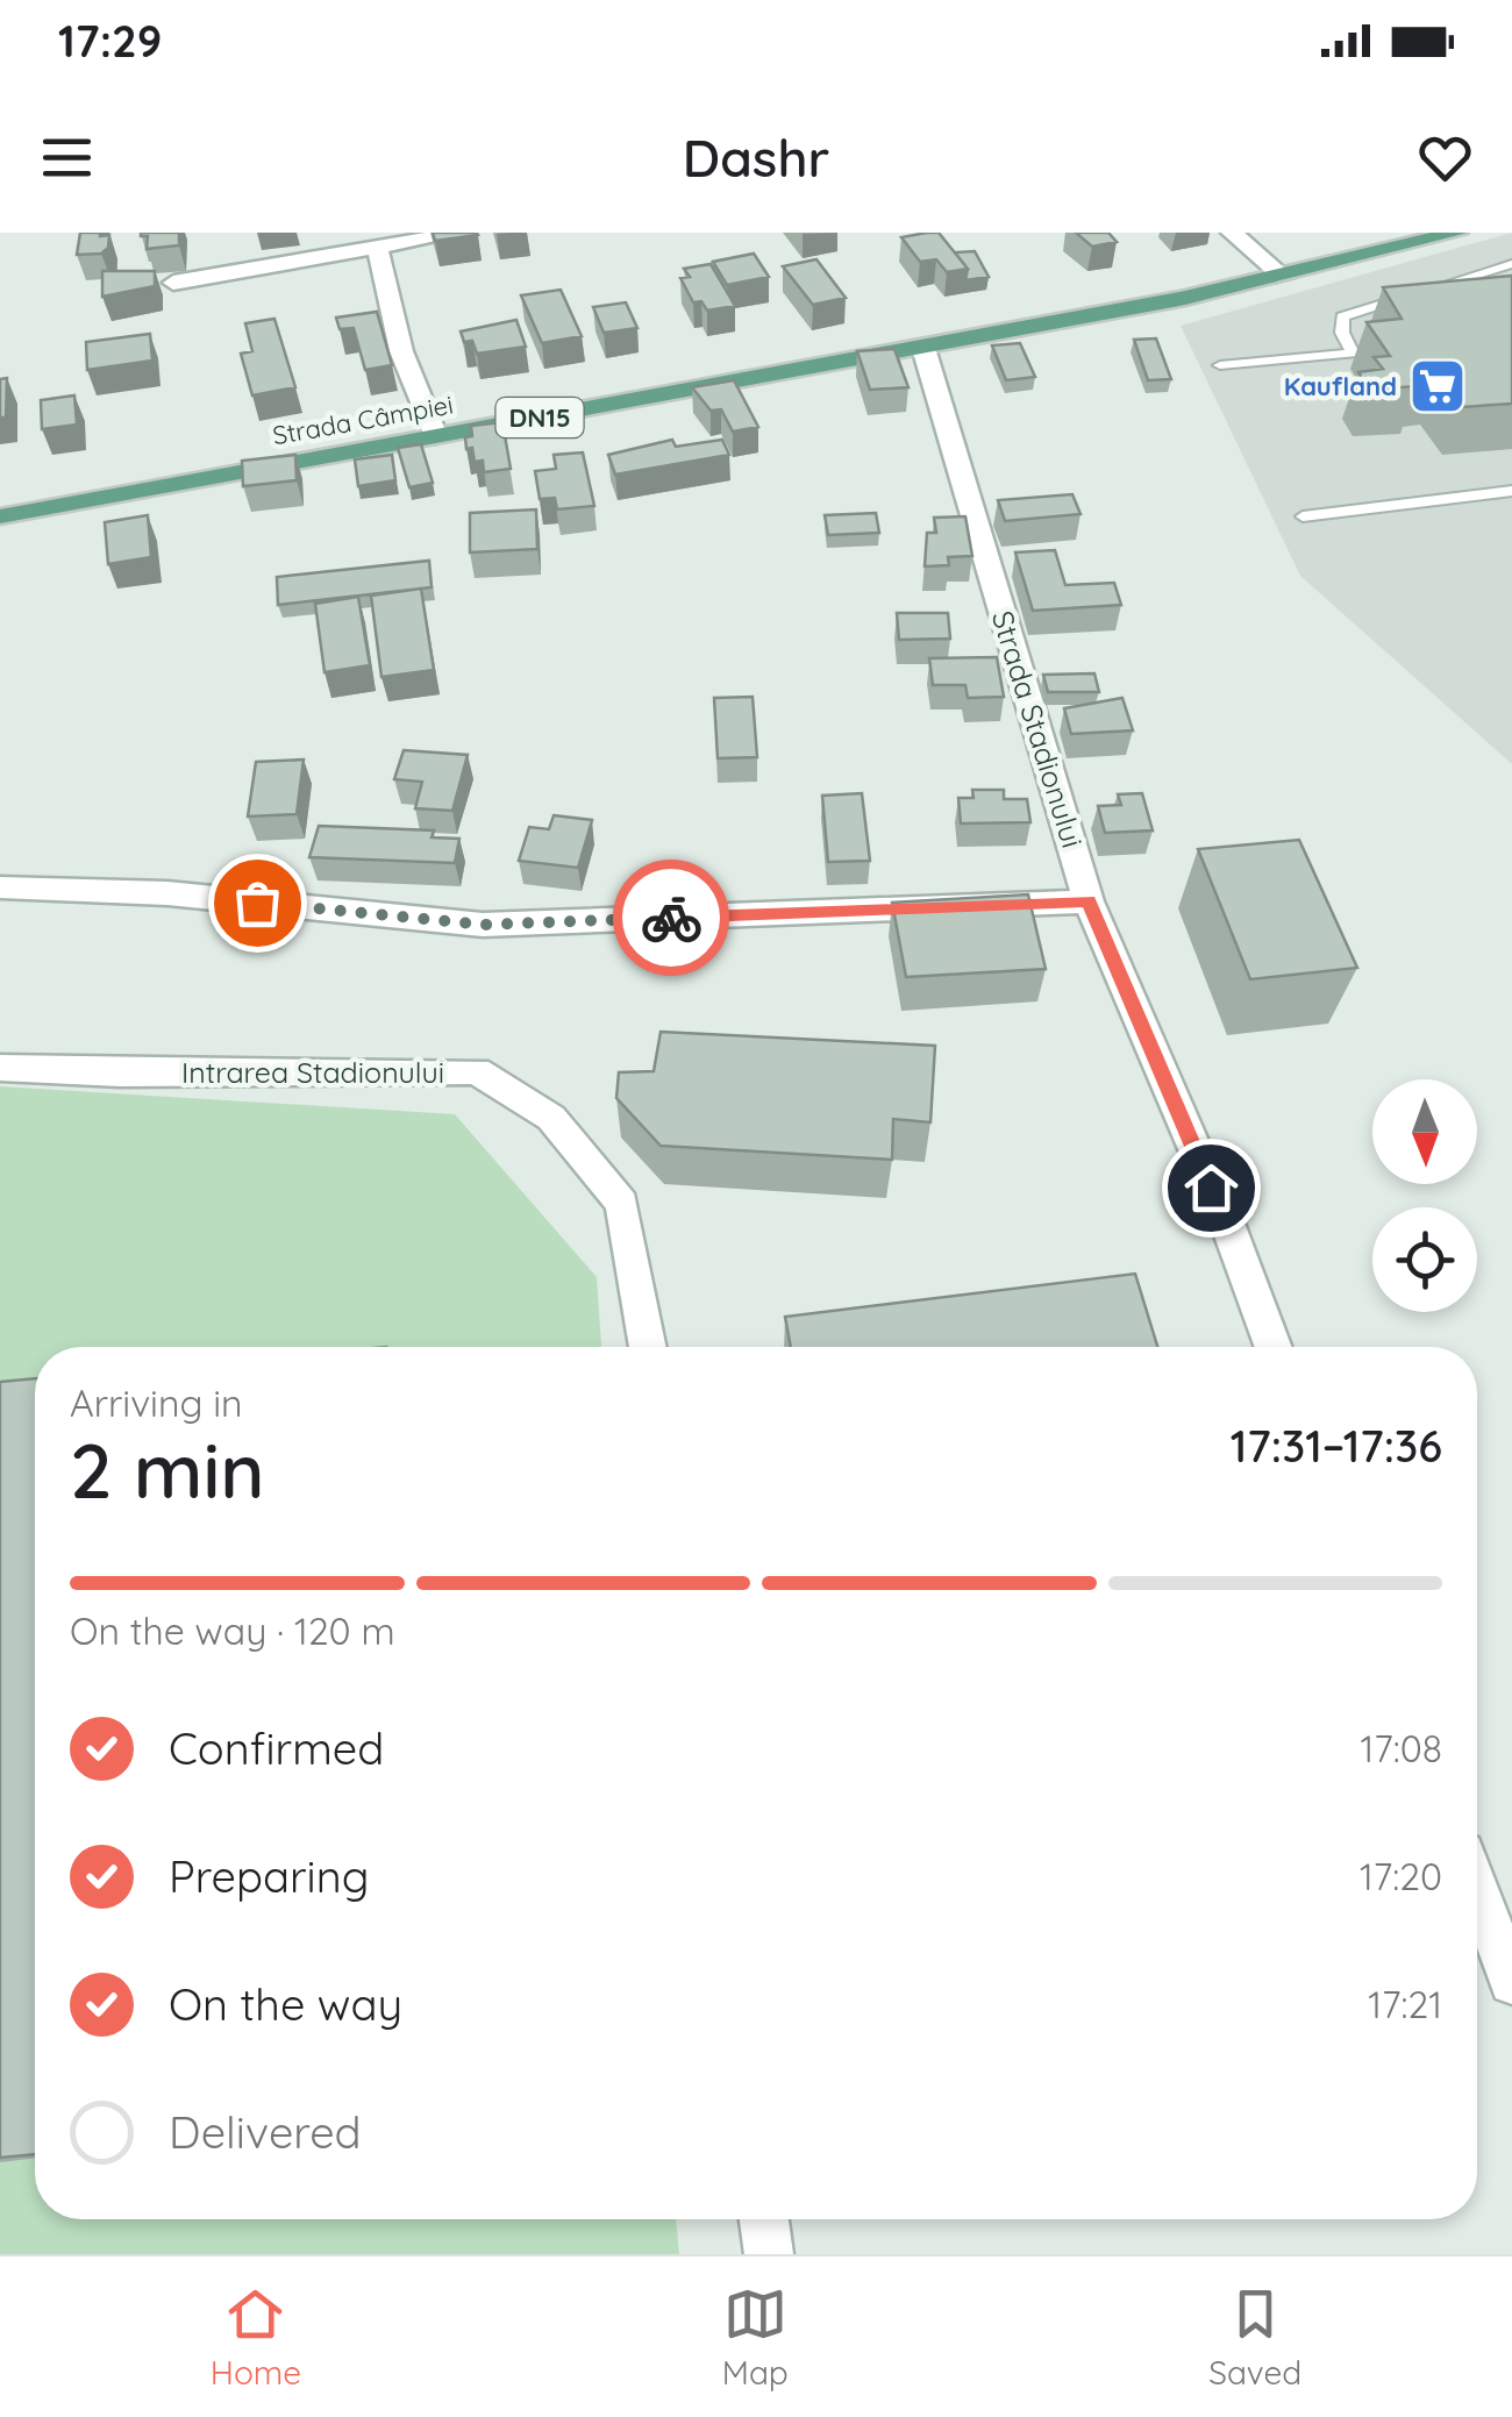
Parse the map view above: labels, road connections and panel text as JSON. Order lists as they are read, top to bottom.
{
  "streets": {
    "main road": ["DN15", "Strada Câmpiei"],
    "street": ["Strada Stadionului", "Intrarea Stadionului"]
  },
  "crossings": [
    ["DN15", "Strada Câmpiei"],
    ["Strada Câmpiei", "Strada Stadionului"]
  ],
  "places": {
    "supermarket": ["Kaufland"]
  },
  "north": "bottom",
  "page": {
    "status": "17:29",
    "header": "Dashr",
    "heading": ["2 min", "Arriving in", "17:31–17:36"],
    "bar": "On the way · 120 m",
    "list": [
      ["Confirmed", "17:08"],
      ["Preparing", "17:20"],
      ["On the way", "17:21"],
      "Delivered"
    ],
    "tabs": ["Home", "Map", "Saved"]
  }
}
